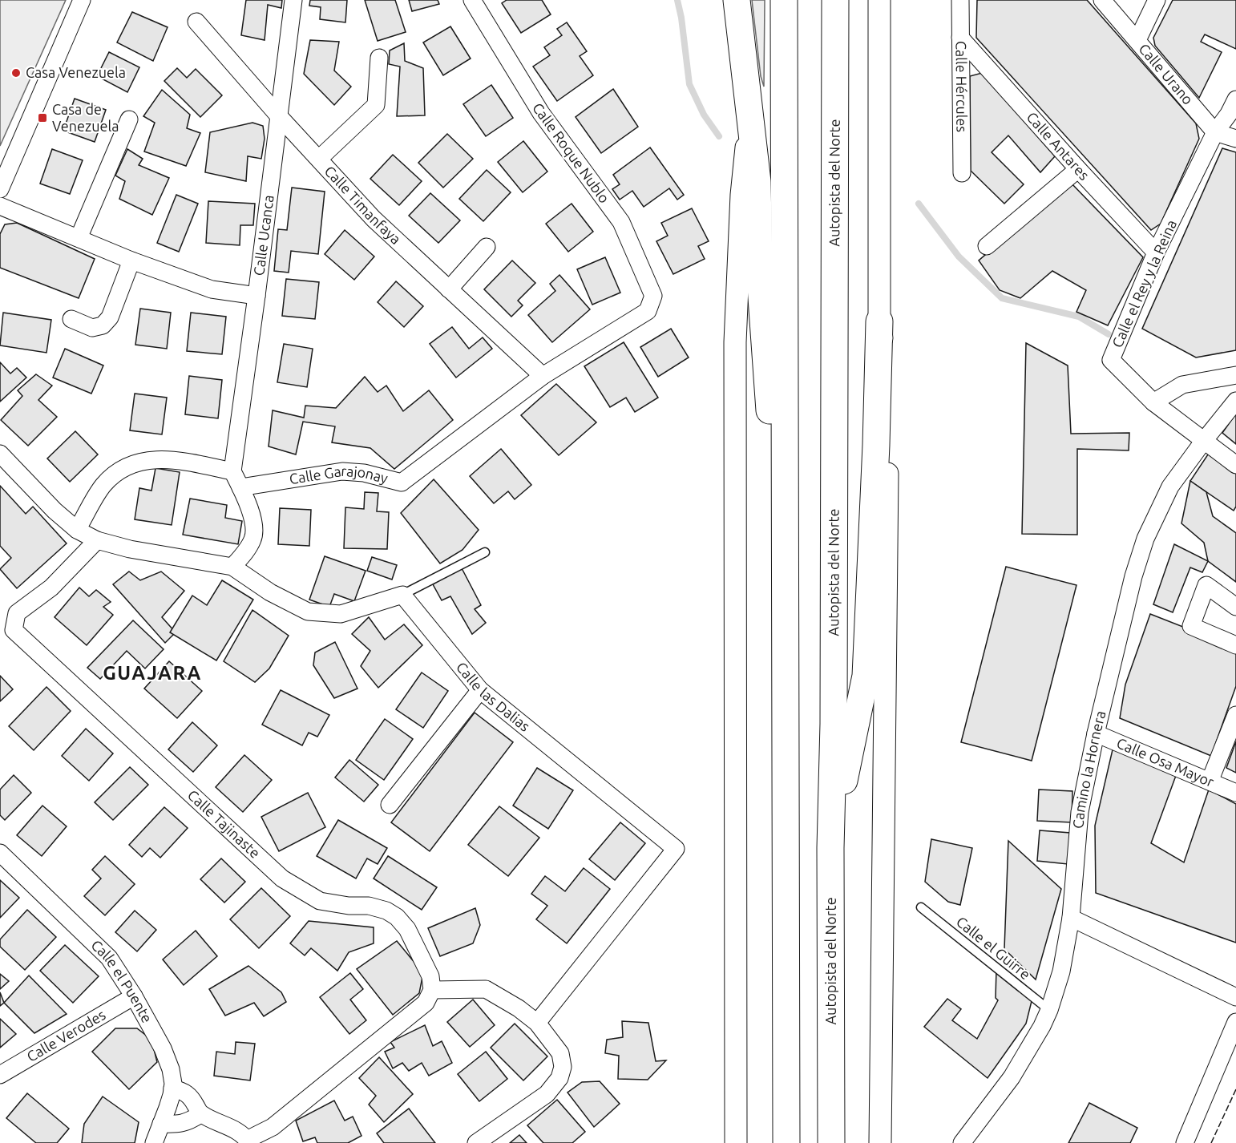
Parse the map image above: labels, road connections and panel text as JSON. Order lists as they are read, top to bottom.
{
  "streets": {
    "highway": ["Autopista del Norte"],
    "street": [
      "Calle Urano",
      "Calle Hércules",
      "Calle Antares",
      "Calle Roque Nublo",
      "Calle Timanfaya",
      "Calle Ucanca",
      "Calle el Rey y la Reina",
      "Calle Garajonay",
      "Calle las Dalias",
      "Calle Osa Mayor",
      "Camino la Hornera",
      "Calle Tajinaste",
      "Calle el Puente",
      "Calle Verodes"
    ],
    "lane": ["Calle el Guirre"]
  },
  "crossings": [
    ["Calle Urano", "Calle el Rey y la Reina"],
    ["Calle Hércules", "Calle Antares"],
    ["Calle Antares", "Calle el Rey y la Reina"],
    ["Calle Roque Nublo", "Calle Garajonay"],
    ["Calle Timanfaya", "Calle Ucanca"],
    ["Calle Timanfaya", "Calle Garajonay"],
    ["Calle el Rey y la Reina", "Camino la Hornera"],
    ["Calle Osa Mayor", "Camino la Hornera"],
    ["Camino la Hornera", "Calle el Guirre"],
    ["Calle el Puente", "Calle Verodes"]
  ],
  "districts": ["GUAJARA"],
  "places": {
    "other": ["Casa Venezuela"],
    "transit": ["Casa de Venezuela"]
  }
}
